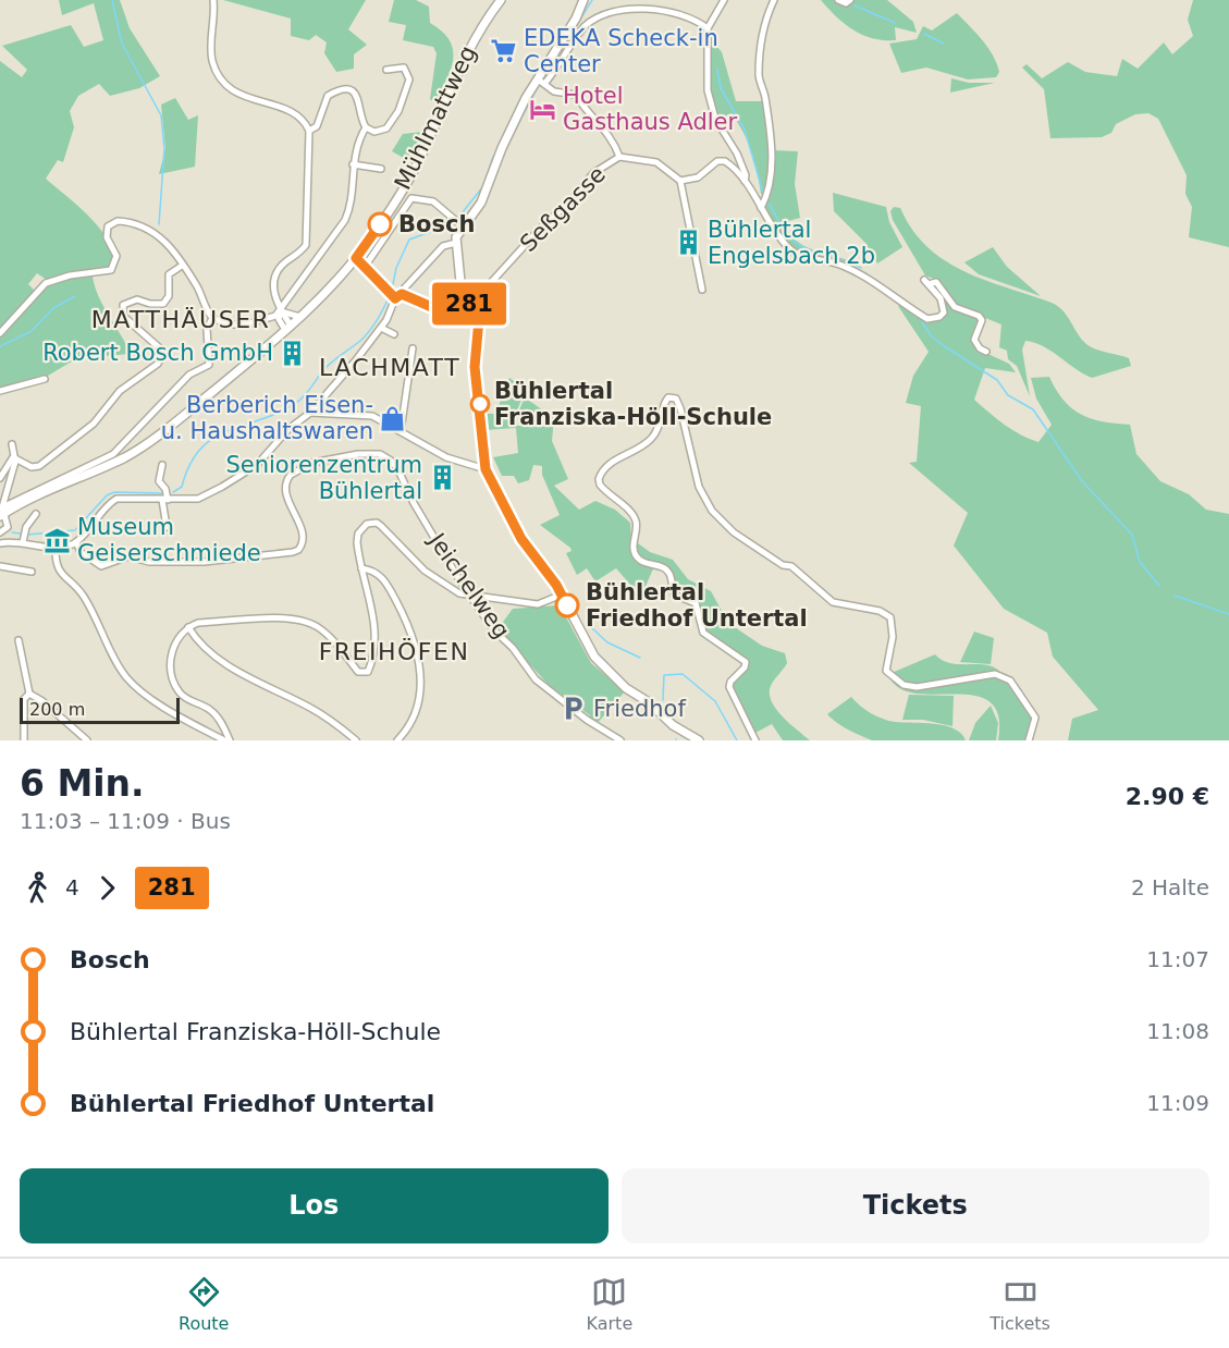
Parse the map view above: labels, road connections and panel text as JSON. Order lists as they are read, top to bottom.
{
  "streets": {
    "street": ["Mühlmattweg", "Seßgasse", "Jeichelweg"]
  },
  "districts": ["MATTHÄUSER", "LACHMATT", "FREIHÖFEN"],
  "places": {
    "supermarket": ["EDEKA Scheck-in Center"],
    "hotel": ["Hotel Gasthaus Adler"],
    "other": ["Bosch", "Bühlertal Franziska-Höll-Schule", "Bühlertal Friedhof Untertal"],
    "building": ["Bühlertal Engelsbach 2b", "Robert Bosch GmbH", "Seniorenzentrum Bühlertal"],
    "shop": ["Berberich Eisen- u. Haushaltswaren"],
    "museum": ["Museum Geiserschmiede"],
    "parking": ["Friedhof"]
  },
  "lines": ["bus line 281"],
  "scale_bar": "200 m",
  "page": {
    "on_map": "281",
    "scale": "200 m",
    "heading": ["6 Min.", "11:03 – 11:09 · Bus", "2.90 €"],
    "legs": ["4", "281", "2 Halte"],
    "list": [
      {
        "name": "Bosch",
        "value": "11:07"
      },
      {
        "name": "Bühlertal Franziska-Höll-Schule",
        "value": "11:08"
      },
      {
        "name": "Bühlertal Friedhof Untertal",
        "value": "11:09"
      }
    ],
    "buttons": ["Los", "Tickets"],
    "tabs": ["Route", "Karte", "Tickets"]
  }
}
